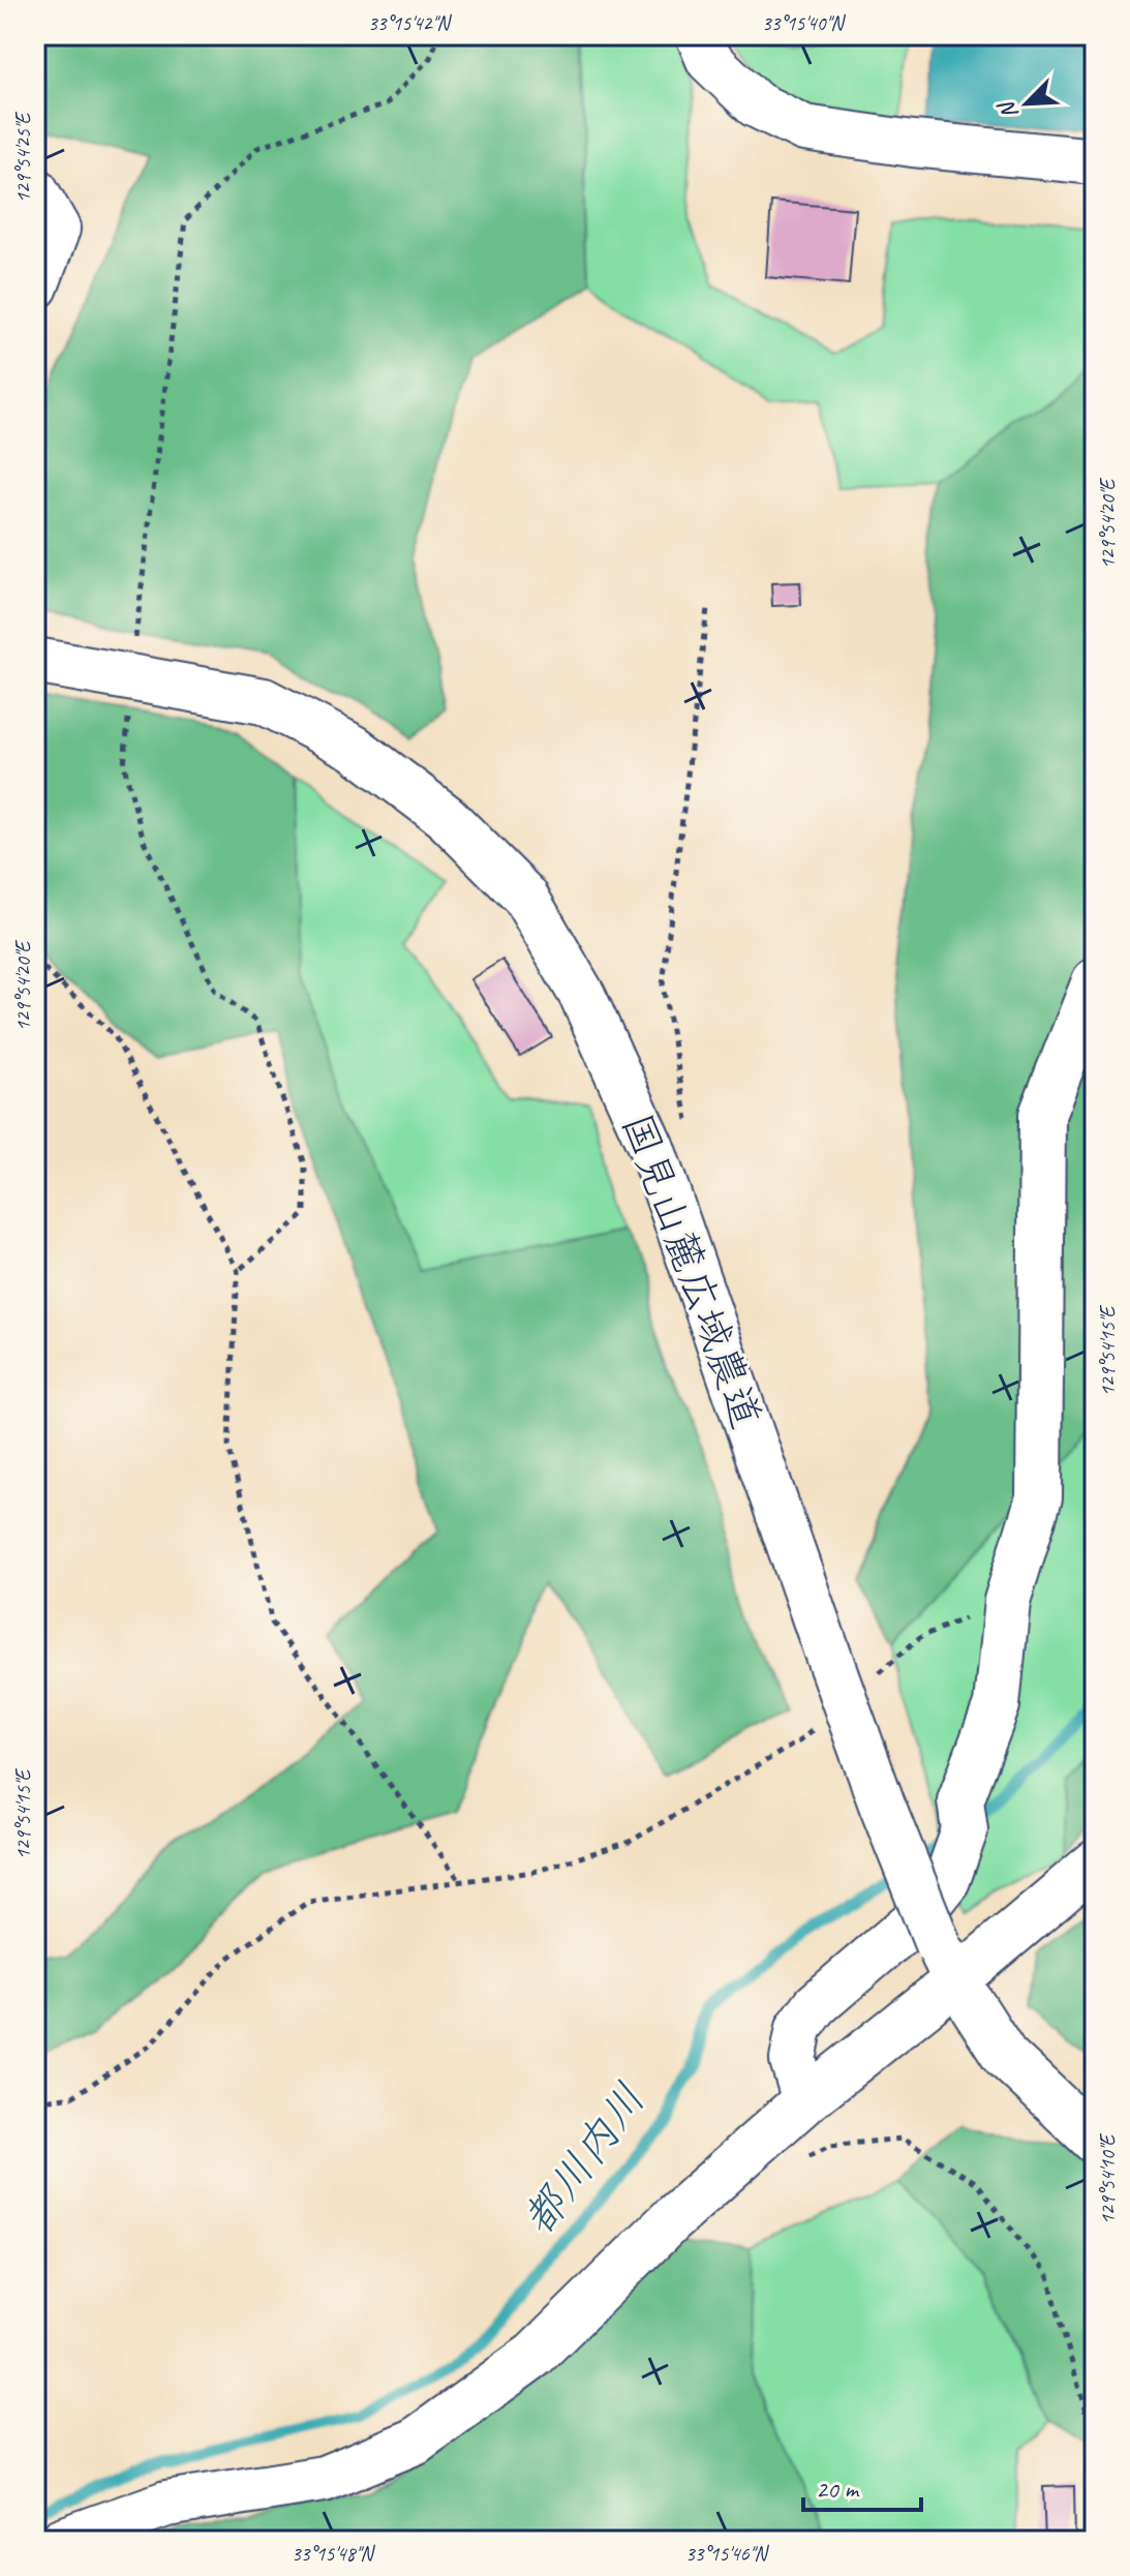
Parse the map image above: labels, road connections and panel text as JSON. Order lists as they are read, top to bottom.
{
  "streets": {
    "street": ["国見山麓広域農道"]
  },
  "water": ["都川内川"],
  "scale_bar": "20 m",
  "north": "bottom left",
  "coordinates": [
    "33°15'42\"N",
    "33°15'40\"N",
    "129°54'25\"E",
    "129°54'20\"E",
    "129°54'15\"E",
    "129°54'10\"E",
    "33°15'48\"N",
    "33°15'46\"N"
  ]
}
